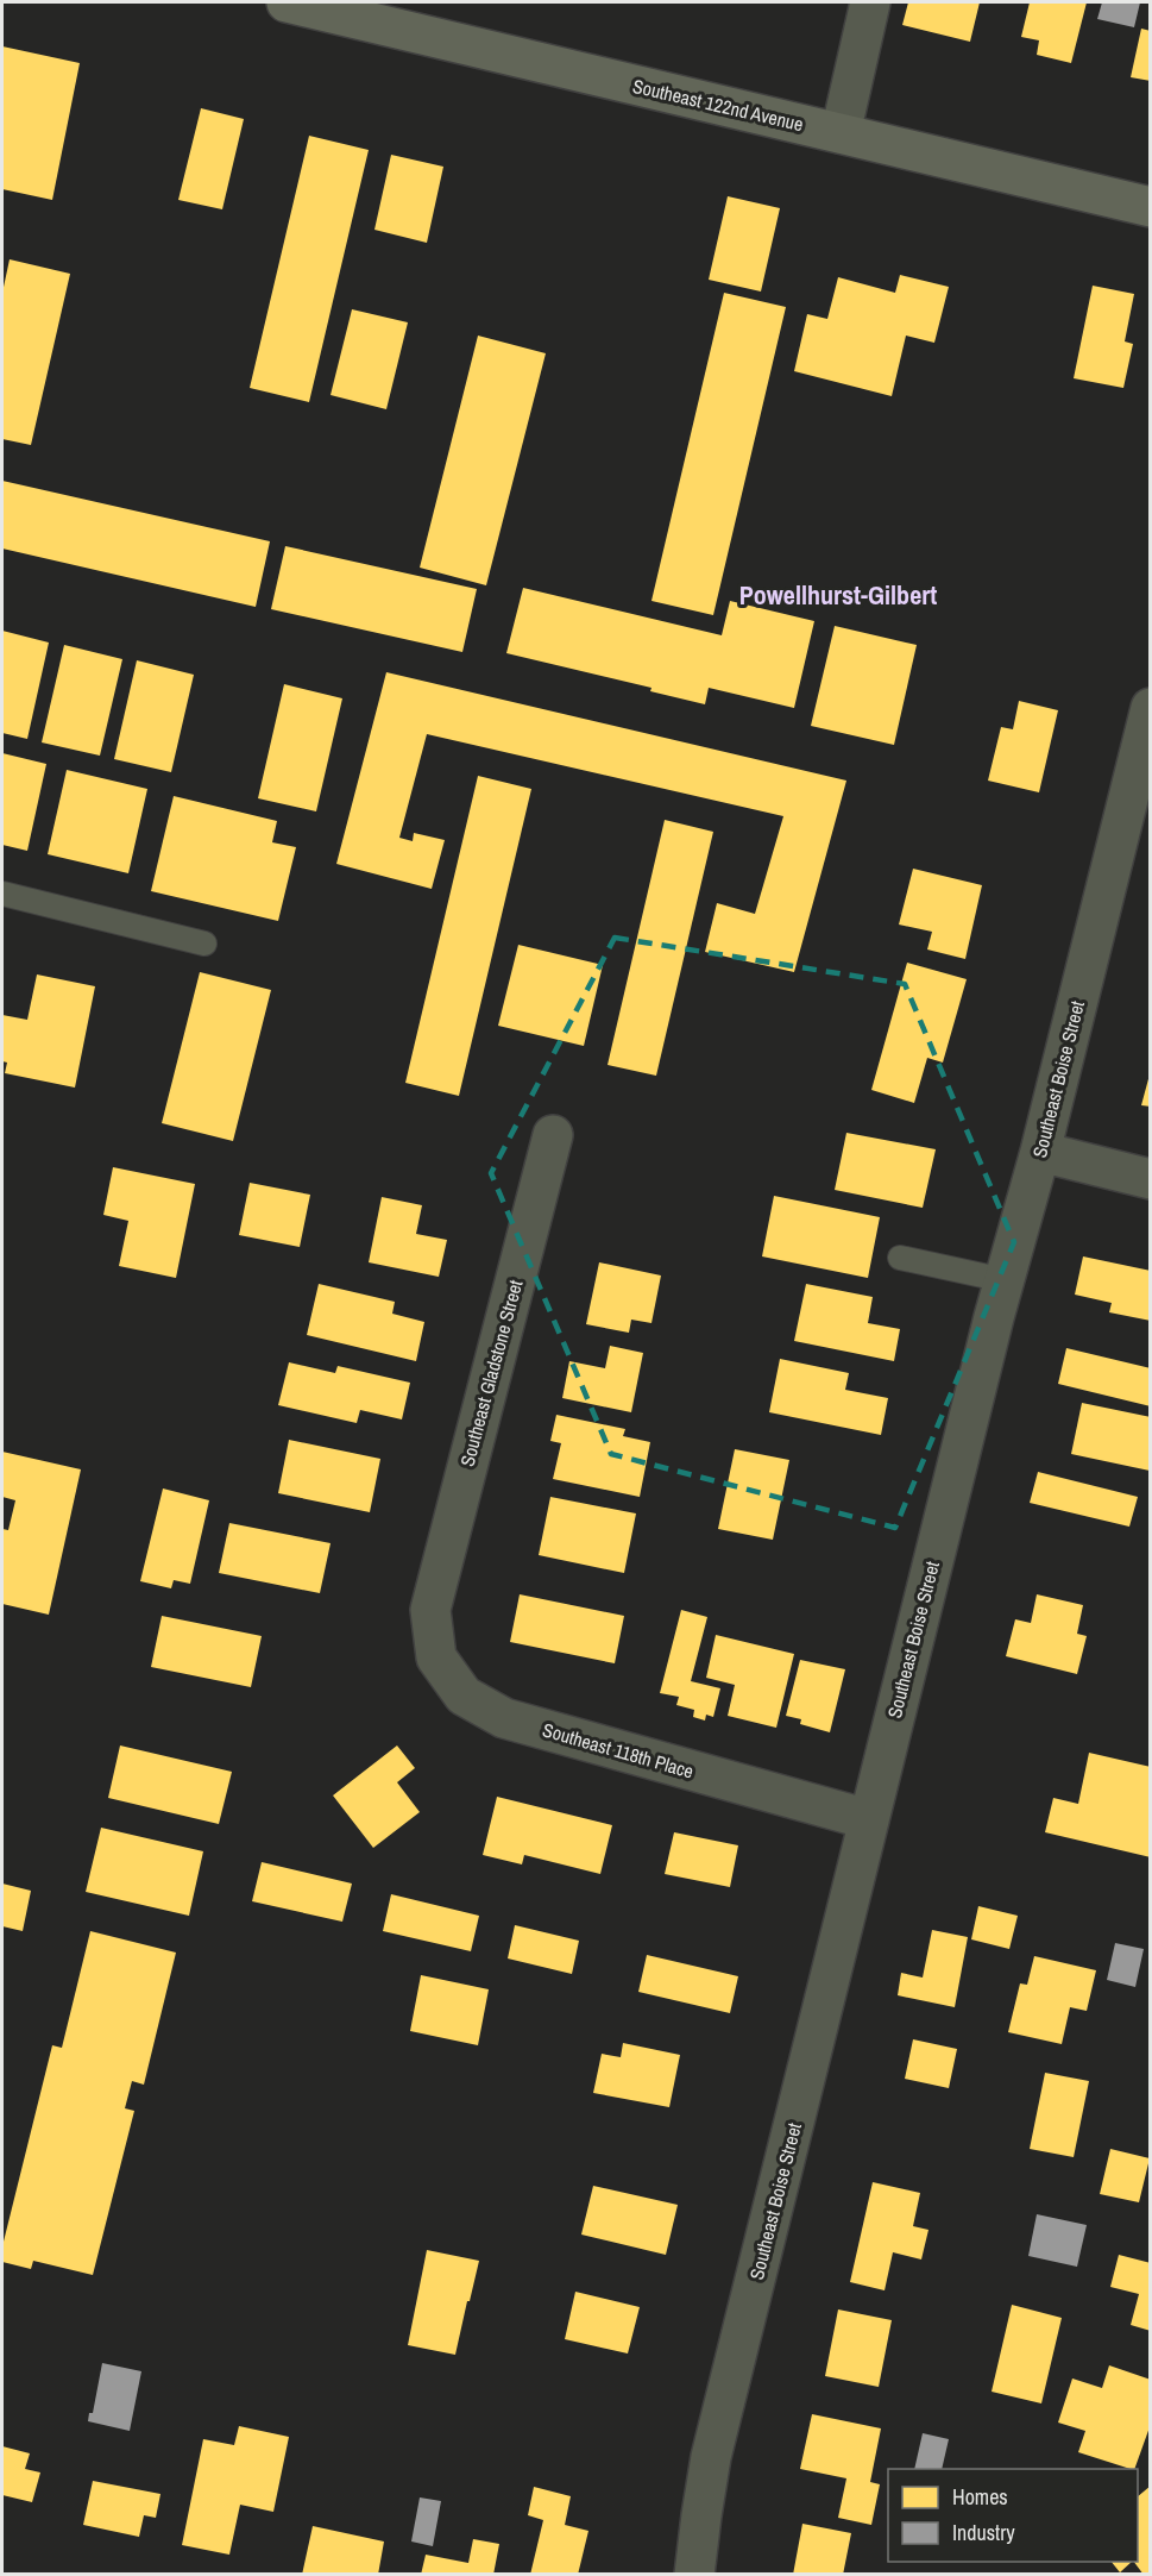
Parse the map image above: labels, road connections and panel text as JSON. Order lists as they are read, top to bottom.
{
  "streets": {
    "main road": ["Southeast 122nd Avenue"],
    "street": ["Southeast Boise Street", "Southeast Gladstone Street", "Southeast 118th Place"]
  },
  "crossings": [
    ["Southeast Boise Street", "Southeast 118th Place"],
    ["Southeast Gladstone Street", "Southeast 118th Place"]
  ],
  "districts": ["Powellhurst-Gilbert"],
  "legend": ["Homes", "Industry"]
}
